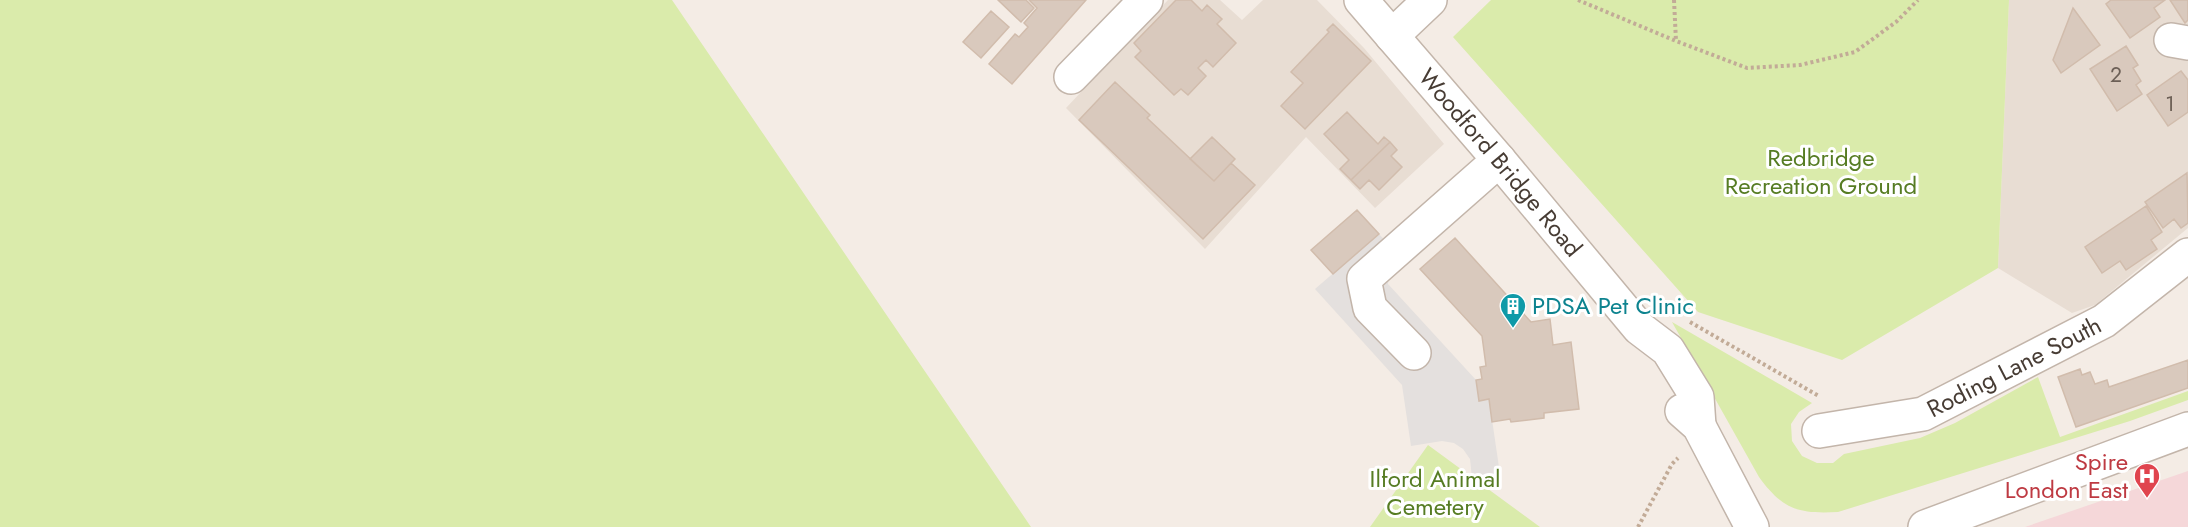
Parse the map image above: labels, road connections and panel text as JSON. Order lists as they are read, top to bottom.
{
  "streets": {
    "street": ["Woodford Bridge Road", "Roding Lane South"]
  },
  "parks": ["Redbridge Recreation Ground", "Ilford Animal Cemetery"],
  "places": {
    "building": ["PDSA Pet Clinic"],
    "hospital": ["Spire London East"]
  },
  "house_numbers": ["2", "1"]
}
